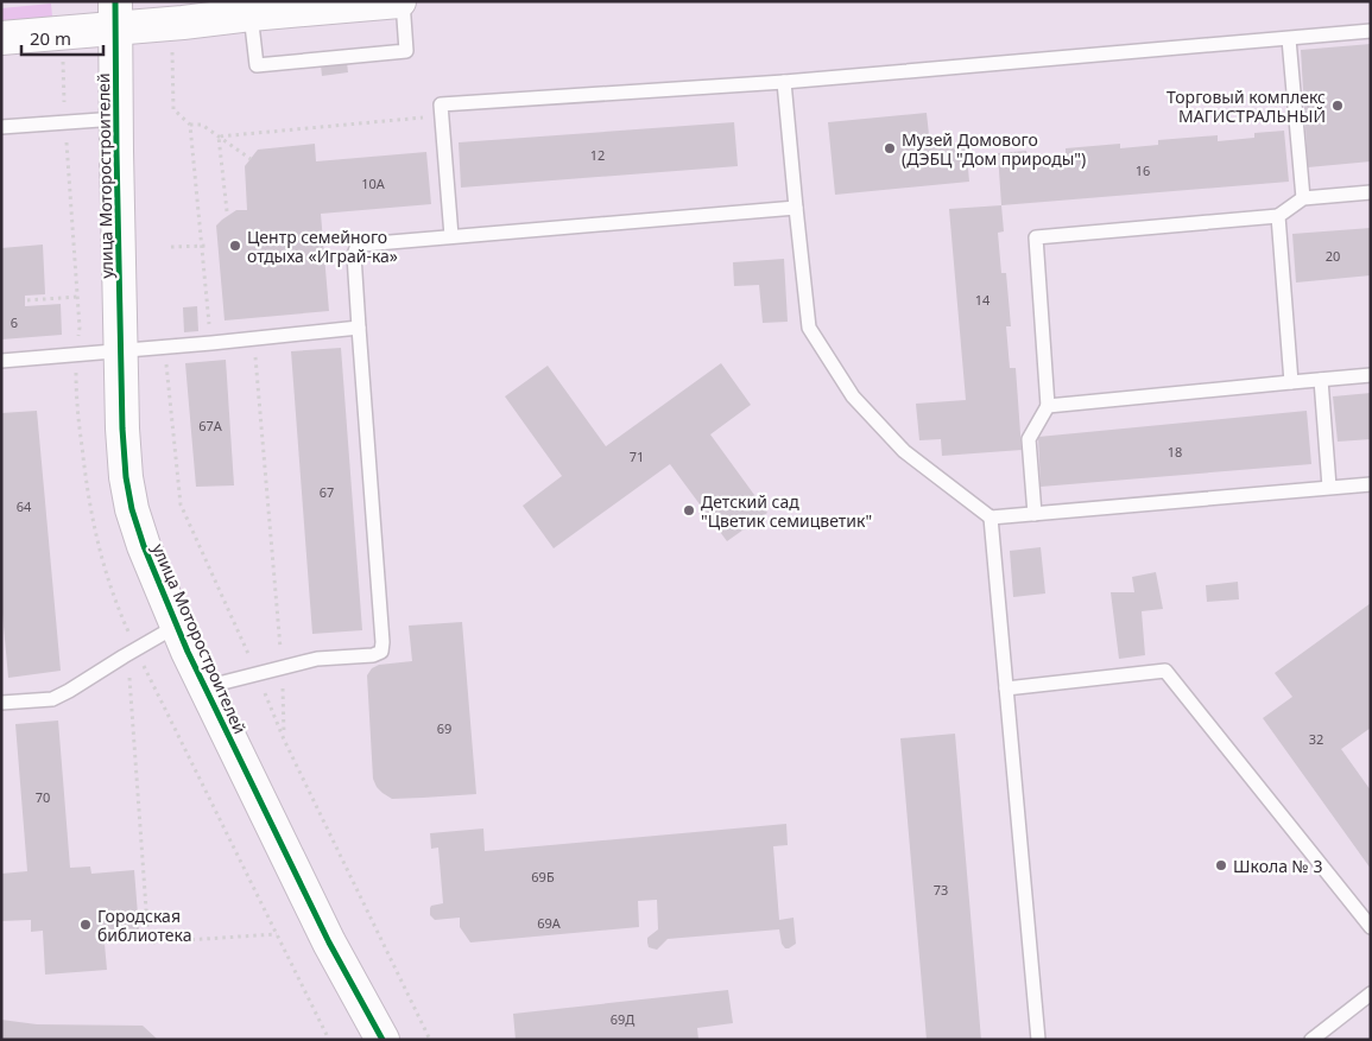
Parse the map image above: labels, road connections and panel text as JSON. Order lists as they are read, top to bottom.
{
  "streets": {
    "street": ["улица Моторостроителей"]
  },
  "places": [
    "Торговый комплекс МАГИСТРАЛЬНЫЙ",
    "Музей Домового (ДЭБЦ \"Дом природы\")",
    "Центр семейного отдыха «Играй-ка»",
    "Детский сад \"Цветик семицветик\"",
    "Школа № 3",
    "Городская библиотека"
  ],
  "house_numbers": [
    "12",
    "16",
    "10А",
    "20",
    "14",
    "6",
    "67А",
    "18",
    "71",
    "67",
    "64",
    "69",
    "32",
    "70",
    "69Б",
    "73",
    "69А",
    "69Д"
  ],
  "scale_bar": "20 m"
}
